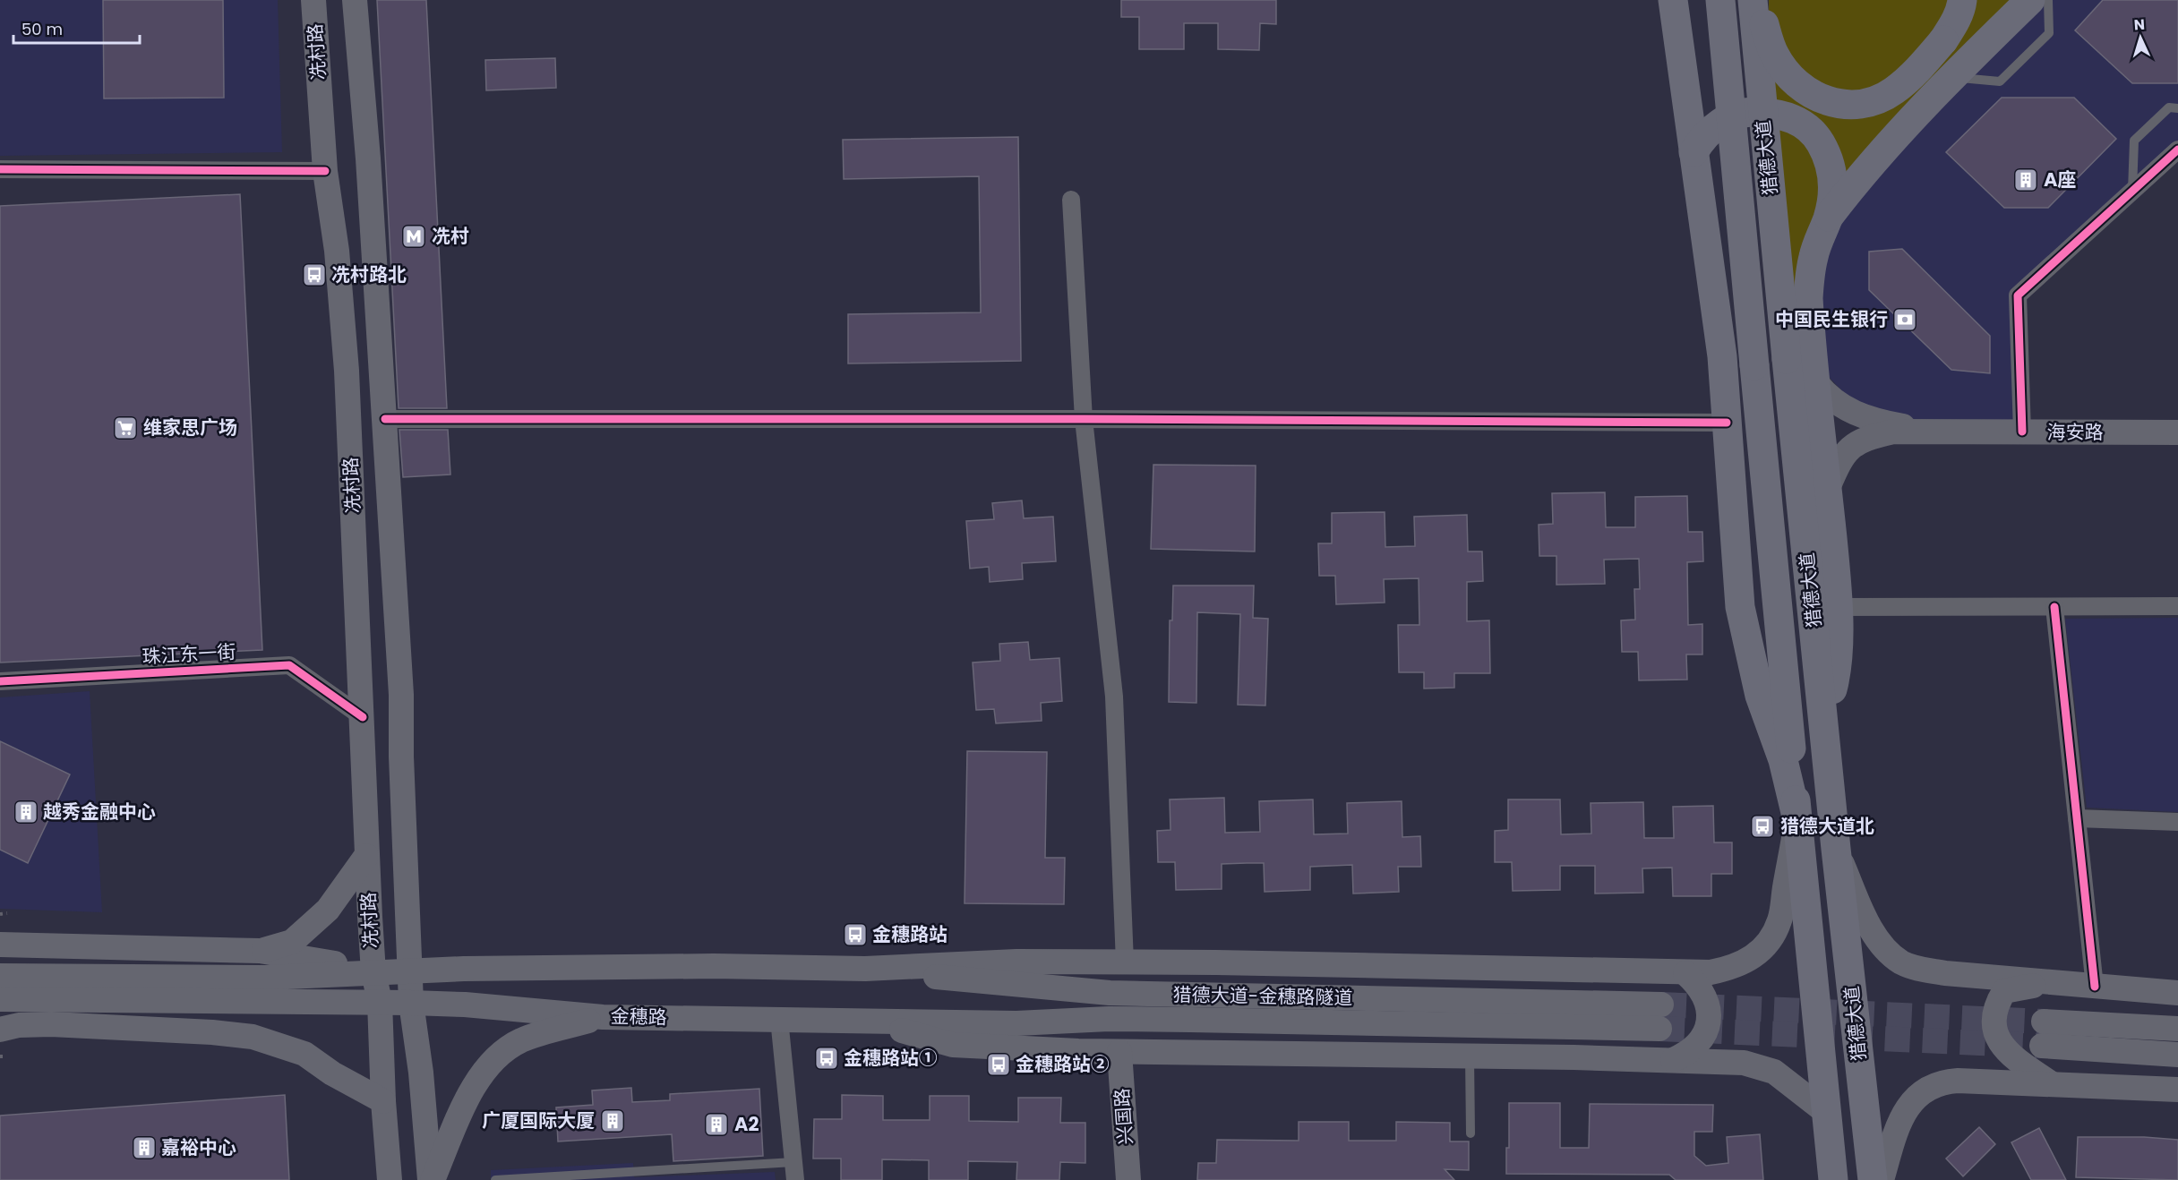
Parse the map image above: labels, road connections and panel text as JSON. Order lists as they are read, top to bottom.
{
  "streets": {
    "highway": ["猎德大道"],
    "main road": [
      "冼村路",
      "海安路",
      "猎德大道-金穗路隧道",
      "金穗路",
      "兴国路"
    ],
    "street": ["珠江东一街"]
  },
  "crossings": [
    ["冼村路", "珠江东一街"],
    ["冼村路", "金穗路"],
    ["猎德大道-金穗路隧道", "金穗路"]
  ],
  "places": {
    "building": [
      "A座",
      "越秀金融中心",
      "广厦国际大厦",
      "A2",
      "嘉裕中心"
    ],
    "metro station": ["冼村"],
    "bus stop": [
      "冼村路北",
      "猎德大道北",
      "金穗路站",
      "金穗路站①",
      "金穗路站②"
    ],
    "bank": ["中国民生银行"],
    "supermarket": ["维家思广场"]
  },
  "scale_bar": "50 m",
  "north": "top"
}
